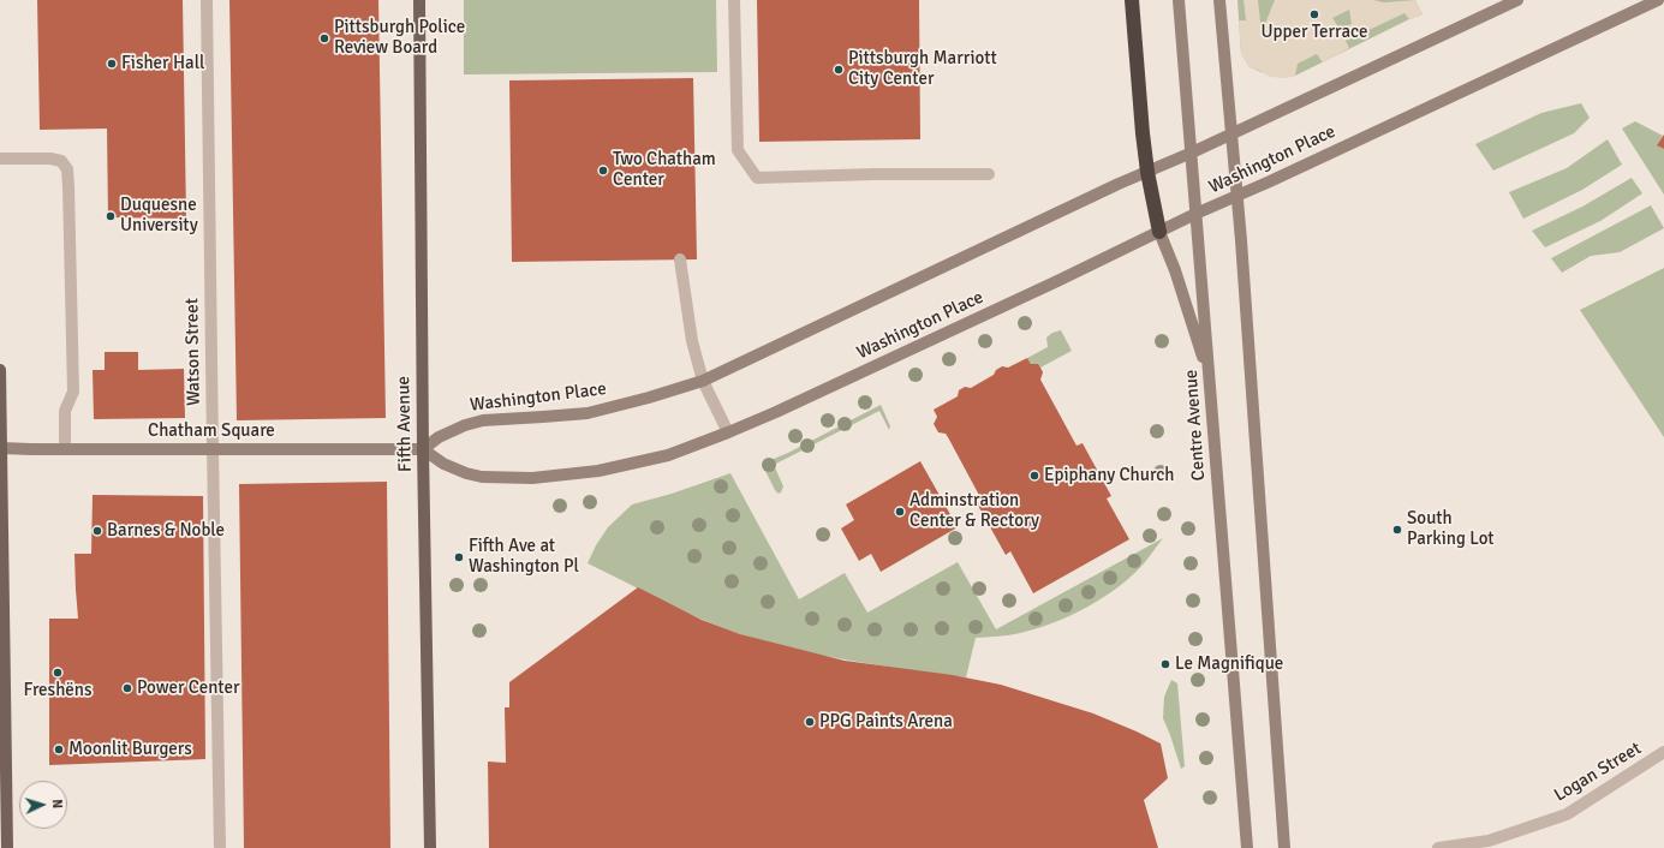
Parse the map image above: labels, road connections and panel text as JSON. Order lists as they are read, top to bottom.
{
  "streets": {
    "main road": [
      "Washington Place",
      "Fifth Avenue",
      "Centre Avenue",
      "Chatham Square"
    ],
    "street": ["Watson Street", "Logan Street"]
  },
  "crossings": [
    ["Washington Place", "Fifth Avenue"],
    ["Washington Place", "Centre Avenue"],
    ["Washington Place", "Chatham Square"],
    ["Watson Street", "Chatham Square"],
    ["Fifth Avenue", "Chatham Square"]
  ],
  "places": [
    "Upper Terrace",
    "Pittsburgh Police Review Board",
    "Fisher Hall",
    "Pittsburgh Marriott City Center",
    "Two Chatham Center",
    "Duquesne University",
    "Epiphany Church",
    "Adminstration Center & Rectory",
    "South Parking Lot",
    "Barnes & Noble",
    "Fifth Ave at Washington Pl",
    "Le Magnifique",
    "Freshëns",
    "Power Center",
    "PPG Paints Arena",
    "Moonlit Burgers"
  ],
  "north": "right"
}
